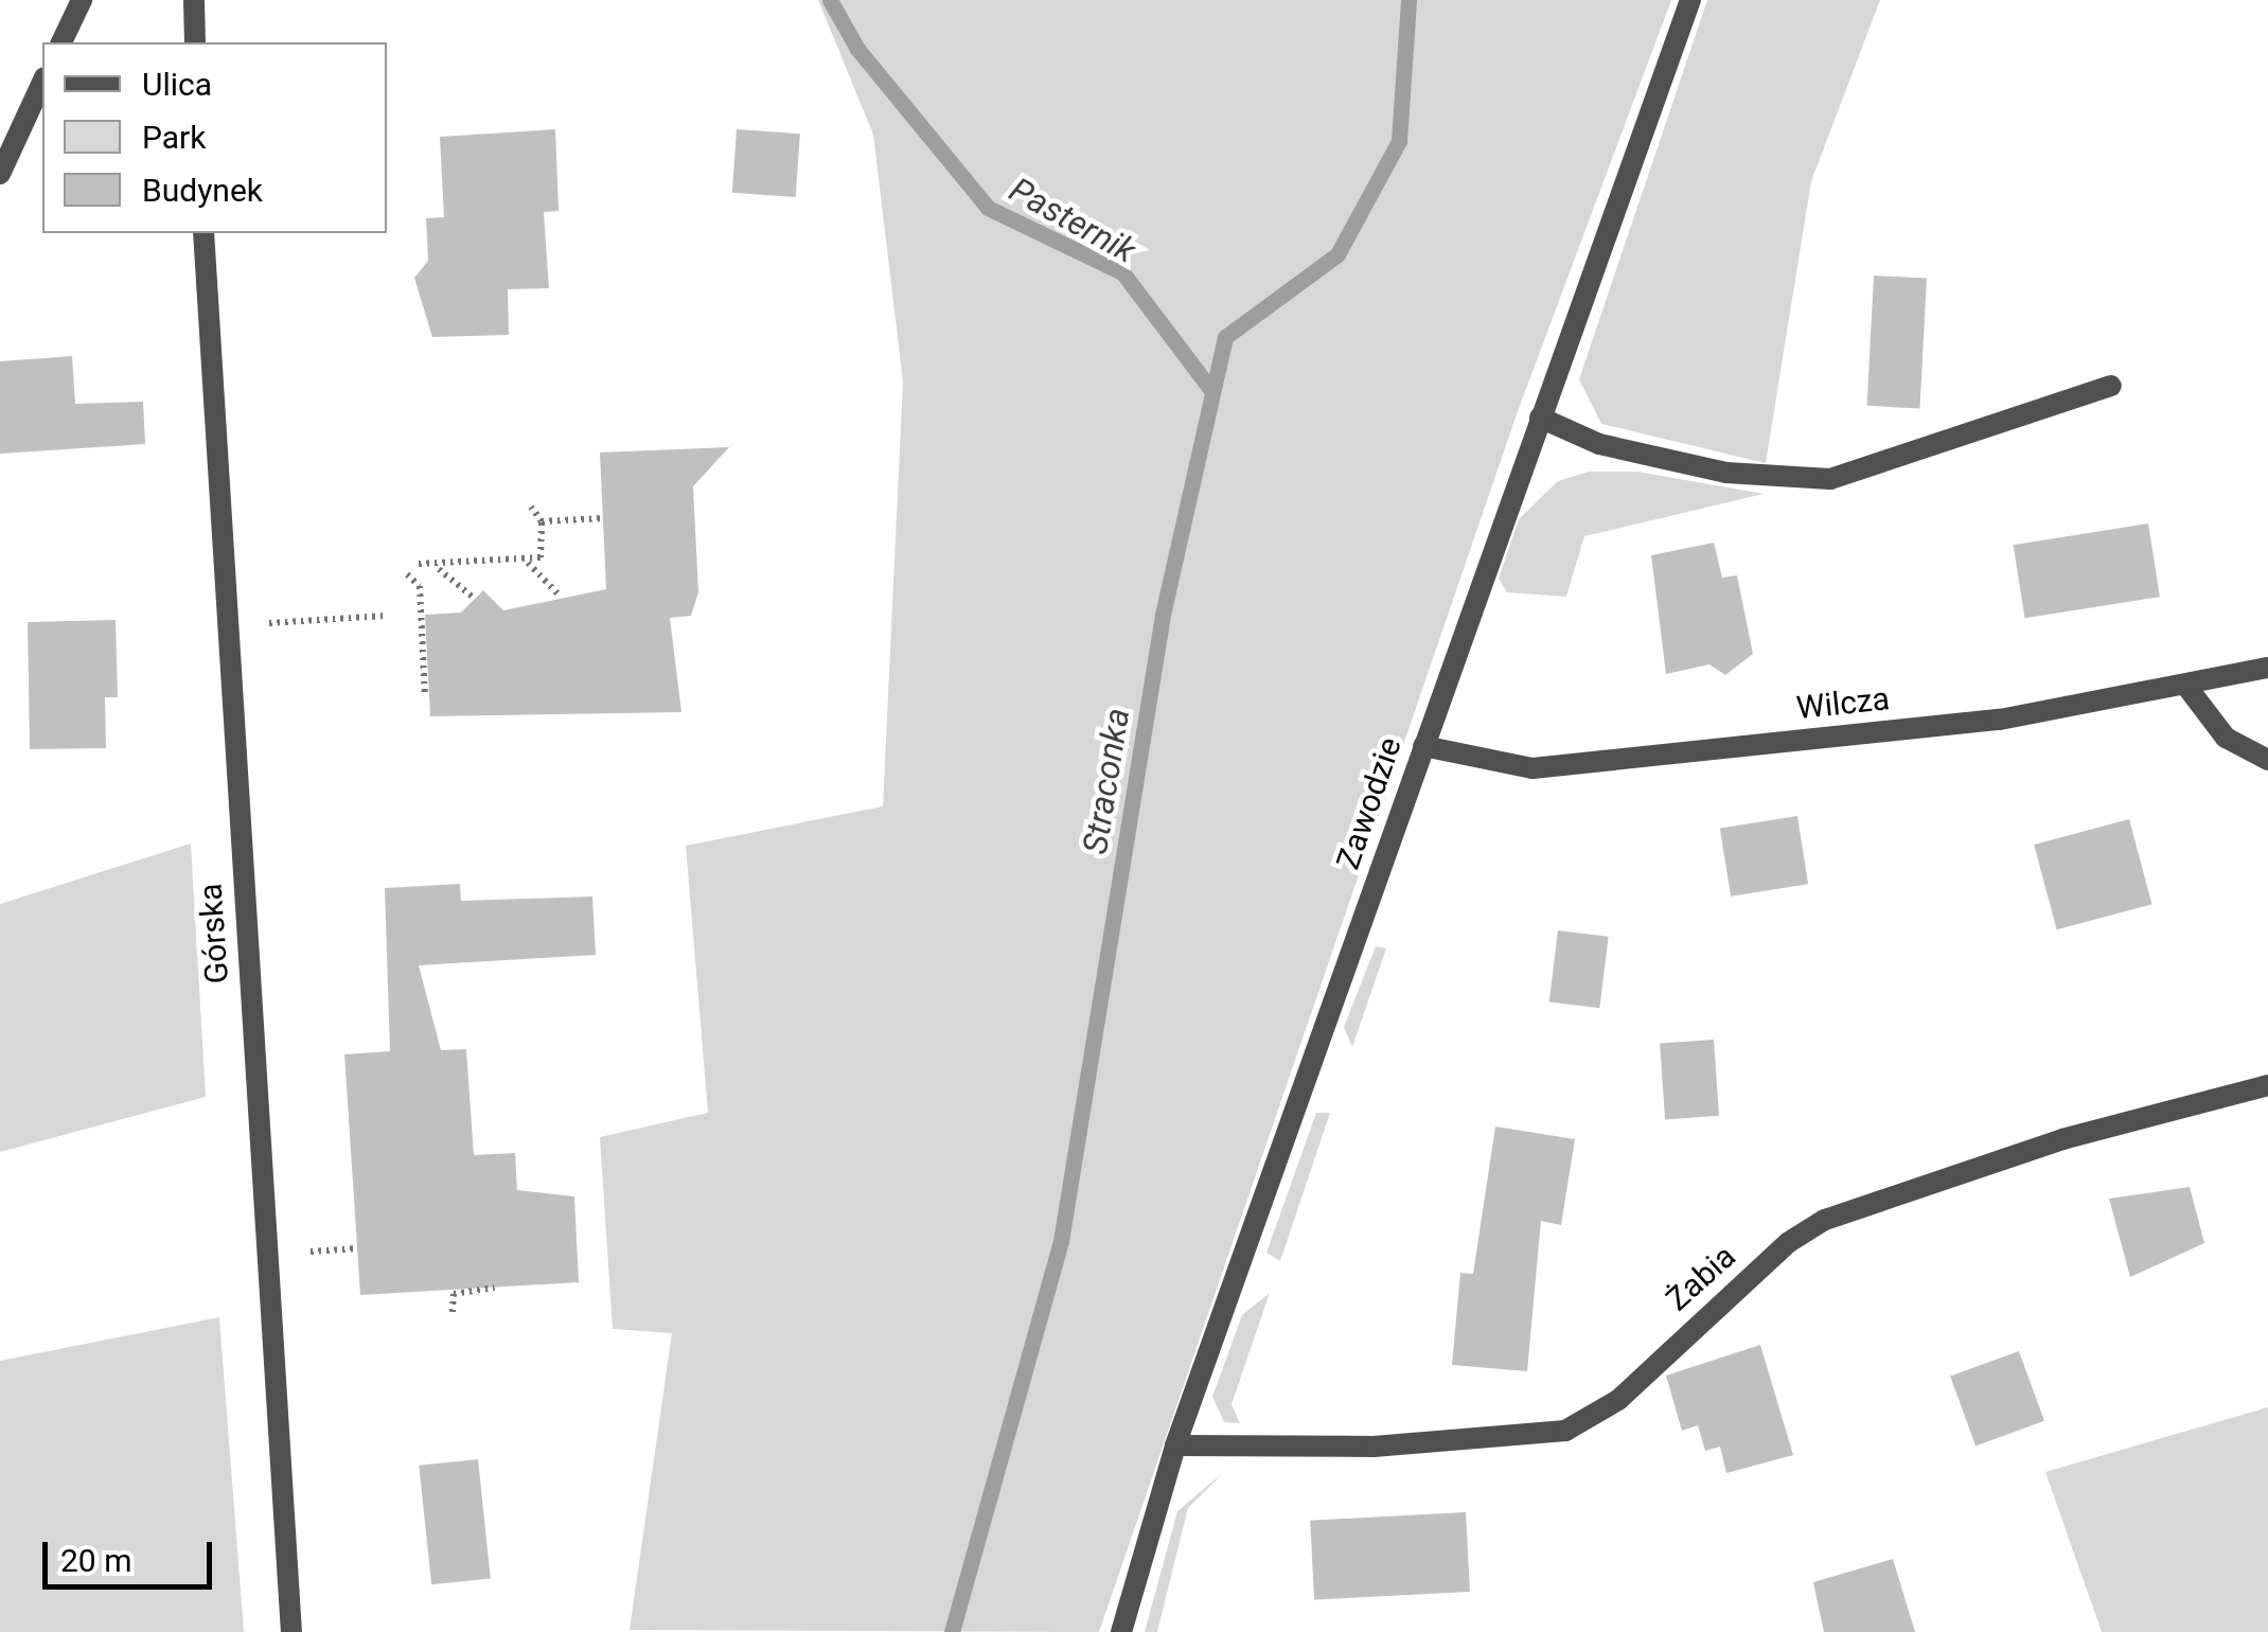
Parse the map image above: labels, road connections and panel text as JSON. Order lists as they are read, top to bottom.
{
  "streets": {
    "street": [
      "Wilcza",
      "Zawodzie",
      "Górska",
      "Żabia"
    ]
  },
  "crossings": [
    ["Wilcza", "Zawodzie"],
    ["Zawodzie", "Żabia"]
  ],
  "water": ["Pasternik", "Straconka"],
  "legend": ["Ulica", "Park", "Budynek"],
  "scale_bar": "20 m"
}
